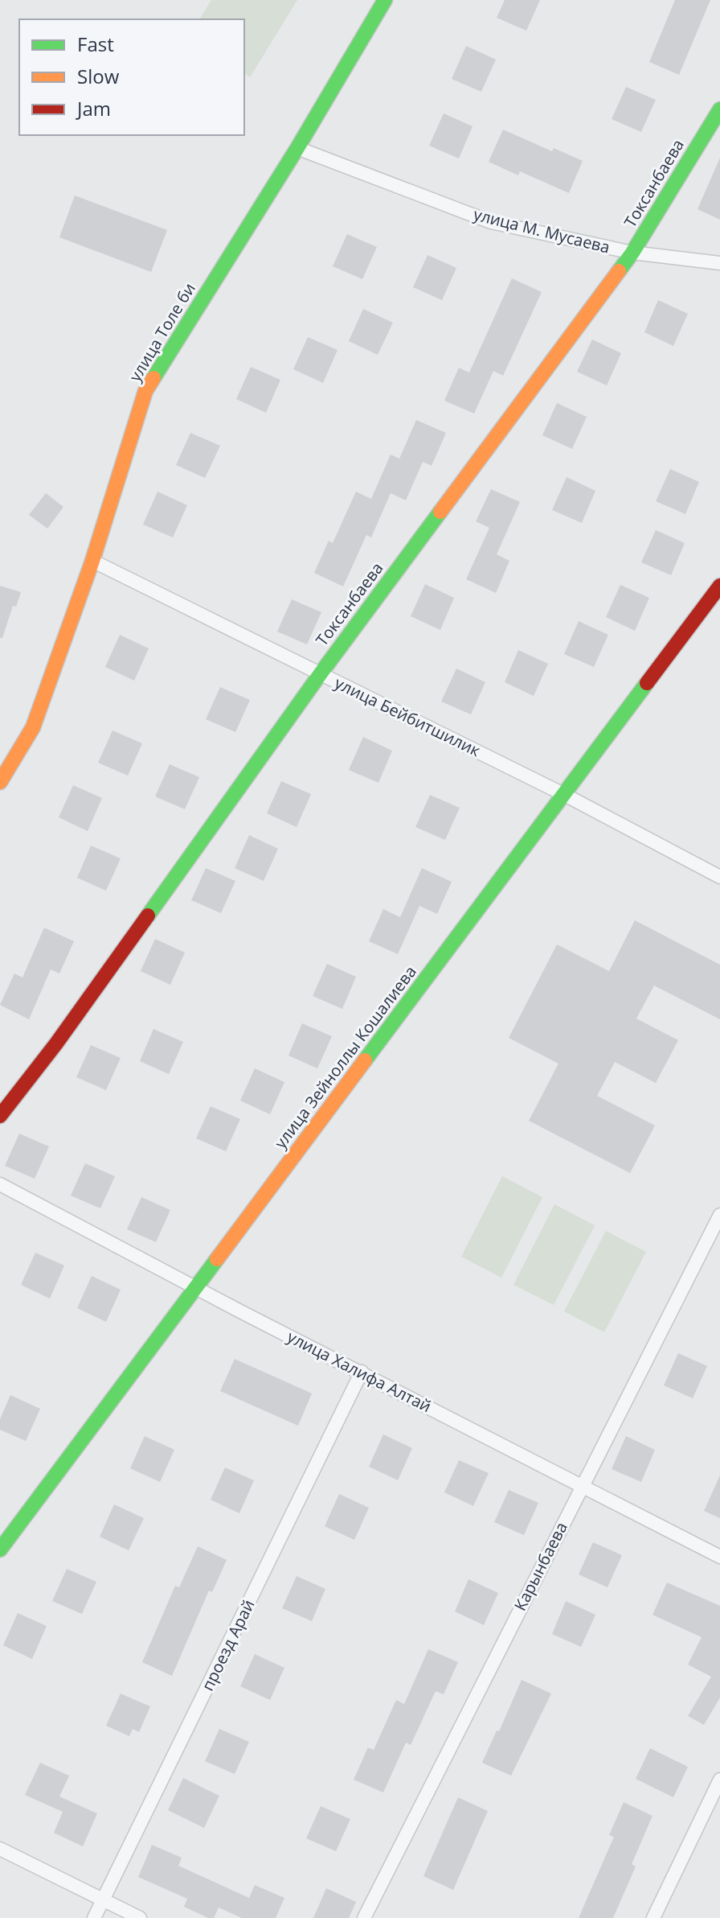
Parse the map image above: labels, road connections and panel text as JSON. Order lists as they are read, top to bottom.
{
  "streets": {
    "street": [
      "Токсанбаева",
      "улица М. Мусаева",
      "улица Толе би",
      "улица Бейбитшилик",
      "улица Зейноллы Кошалиева",
      "улица Халифа Алтай",
      "Карынбаева",
      "проезд Арай"
    ]
  },
  "crossings": [
    ["Токсанбаева", "улица М. Мусаева"],
    ["Токсанбаева", "улица Бейбитшилик"],
    ["улица М. Мусаева", "улица Толе би"],
    ["улица Толе би", "улица Бейбитшилик"],
    ["улица Бейбитшилик", "улица Зейноллы Кошалиева"],
    ["улица Зейноллы Кошалиева", "улица Халифа Алтай"],
    ["улица Халифа Алтай", "Карынбаева"],
    ["улица Халифа Алтай", "проезд Арай"]
  ],
  "legend": ["Fast", "Slow", "Jam"]
}
